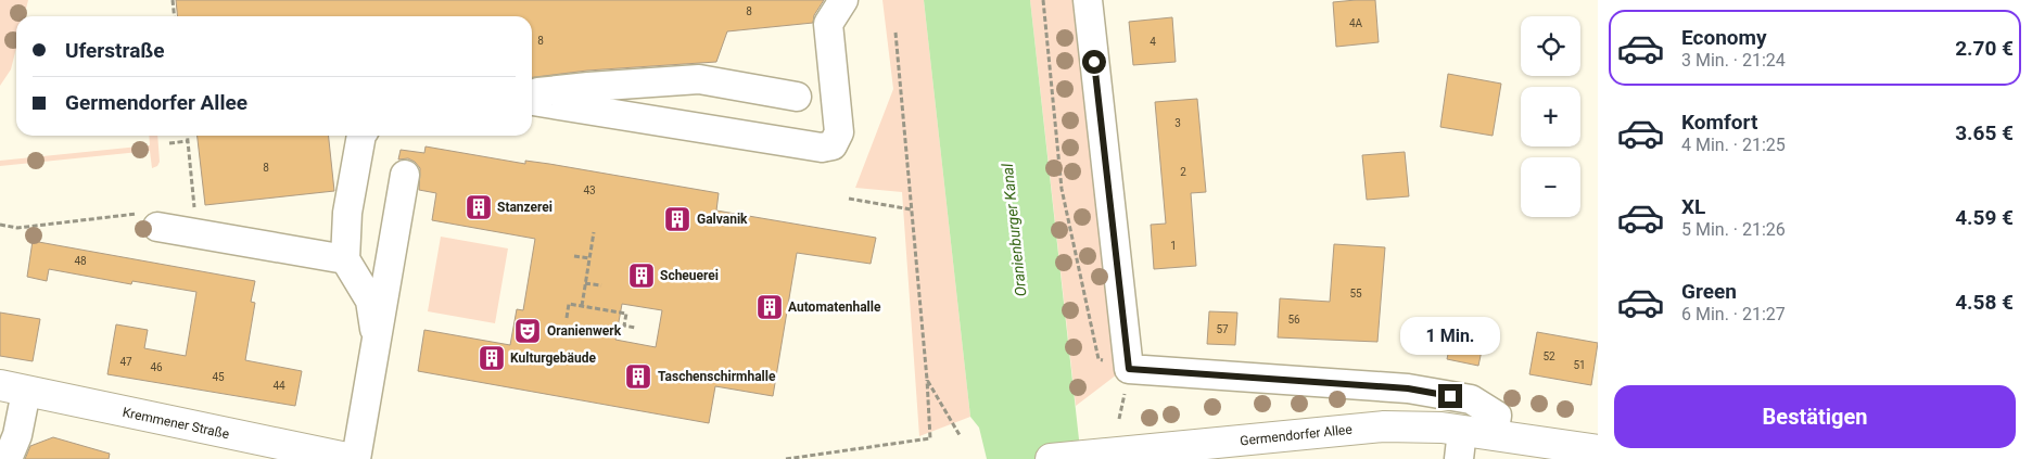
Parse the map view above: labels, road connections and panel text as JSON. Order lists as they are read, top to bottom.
{
  "streets": {
    "main road": ["Kremmener Straße", "Germendorfer Allee"]
  },
  "water": ["Oranienburger Kanal"],
  "places": {
    "building": [
      "Stanzerei",
      "Galvanik",
      "Scheuerei",
      "Automatenhalle",
      "Kulturgebäude",
      "Taschenschirmhalle"
    ],
    "theatre": ["Oranienwerk"]
  },
  "house_numbers": [
    "8",
    "4A",
    "8",
    "4",
    "3",
    "8",
    "2",
    "43",
    "1",
    "48",
    "55",
    "56",
    "57",
    "52",
    "47",
    "51",
    "46",
    "45",
    "44"
  ],
  "page": {
    "list": [
      {
        "name": "Economy",
        "note": "3 Min. · 21:24",
        "value": "2.70 €"
      },
      {
        "name": "Komfort",
        "note": "4 Min. · 21:25",
        "value": "3.65 €"
      },
      {
        "name": "XL",
        "note": "5 Min. · 21:26",
        "value": "4.59 €"
      },
      {
        "name": "Green",
        "note": "6 Min. · 21:27",
        "value": "4.58 €"
      }
    ],
    "map_buttons": ["+", "−"],
    "banner": ["Uferstraße", "Germendorfer Allee"],
    "bubble": "1 Min.",
    "buttons": "Bestätigen"
  }
}
